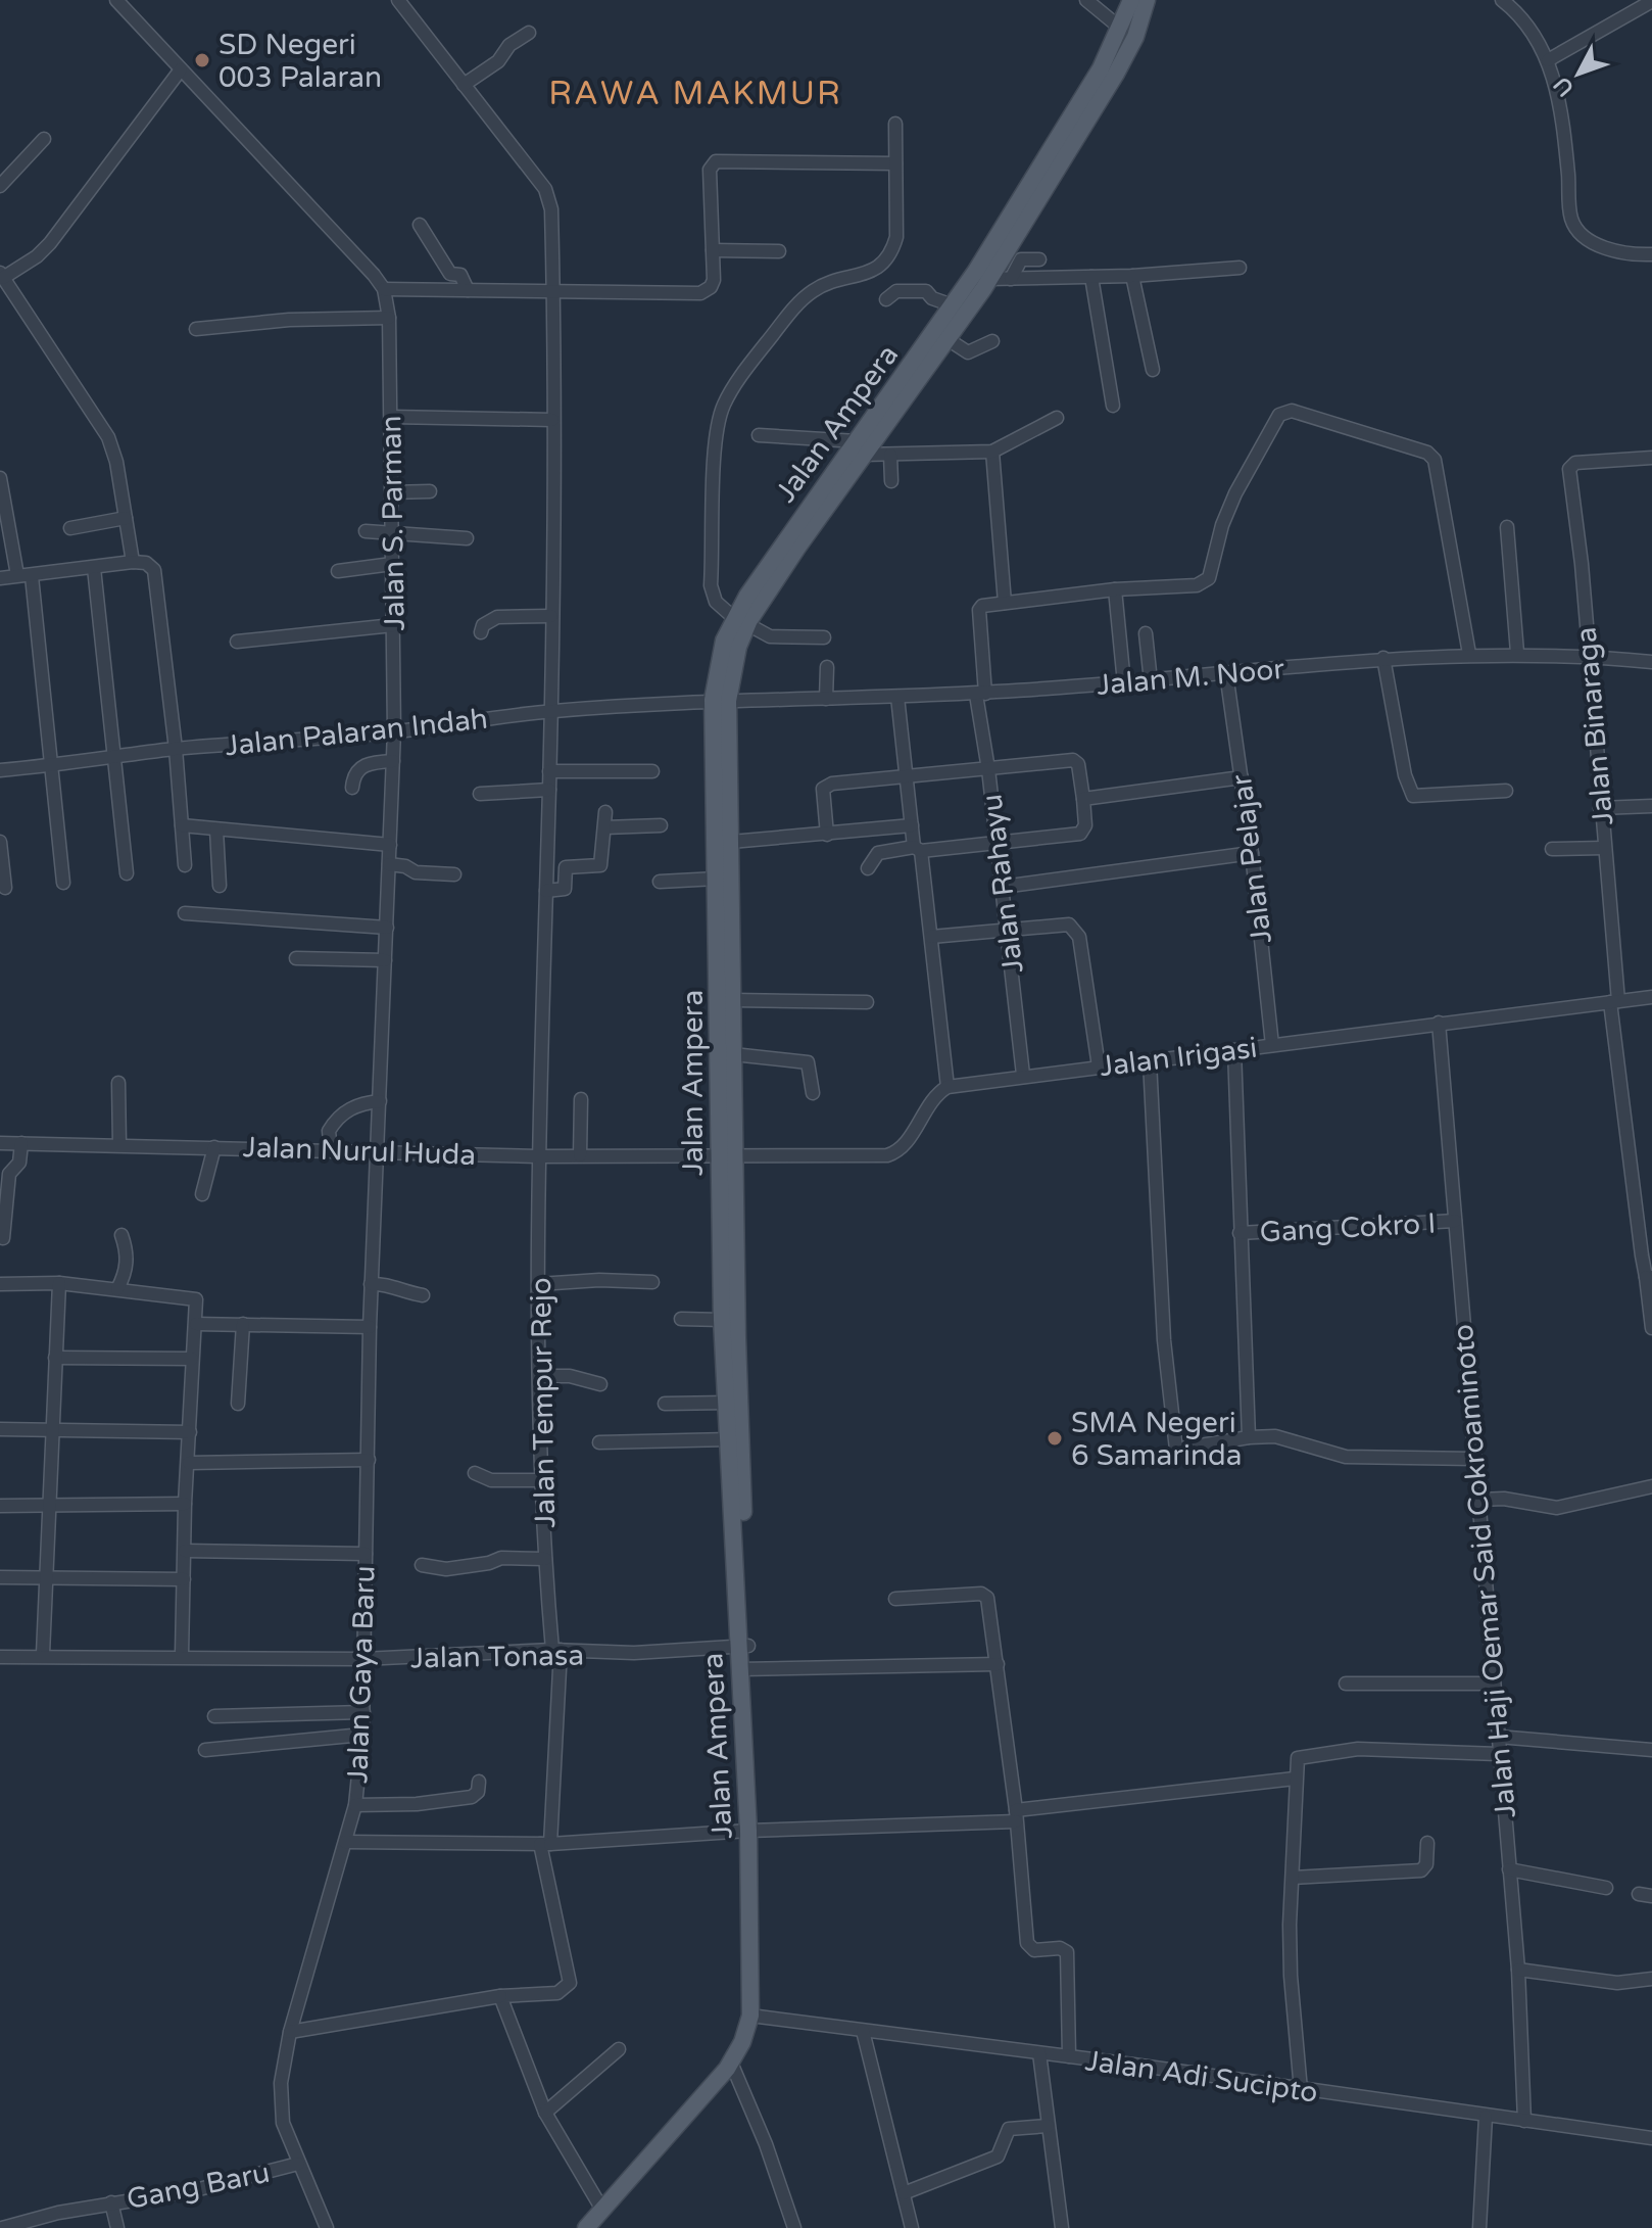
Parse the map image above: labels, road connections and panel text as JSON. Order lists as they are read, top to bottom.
{
  "streets": {
    "main road": ["Jalan Ampera"],
    "street": [
      "Jalan S. Parman",
      "Jalan M. Noor",
      "Jalan Binaraga",
      "Jalan Palaran Indah",
      "Jalan Pelajar",
      "Jalan Rahayu",
      "Jalan Irigasi",
      "Jalan Nurul Huda",
      "Gang Cokro I",
      "Jalan Tempur Rejo",
      "Jalan Haji Oemar Said Cokroaminoto",
      "Jalan Tonasa",
      "Jalan Gaya Baru",
      "Jalan Adi Sucipto",
      "Gang Baru"
    ]
  },
  "crossings": [
    ["Jalan Ampera", "Jalan M. Noor"],
    ["Jalan Ampera", "Jalan Palaran Indah"],
    ["Jalan Ampera", "Jalan Nurul Huda"],
    ["Jalan Ampera", "Jalan Tonasa"],
    ["Jalan Ampera", "Jalan Adi Sucipto"],
    ["Jalan S. Parman", "Jalan Palaran Indah"],
    ["Jalan S. Parman", "Jalan Nurul Huda"],
    ["Jalan S. Parman", "Jalan Gaya Baru"],
    ["Jalan M. Noor", "Jalan Binaraga"],
    ["Jalan M. Noor", "Jalan Palaran Indah"],
    ["Jalan M. Noor", "Jalan Pelajar"],
    ["Jalan M. Noor", "Jalan Rahayu"],
    ["Jalan Binaraga", "Jalan Irigasi"],
    ["Jalan Palaran Indah", "Jalan Tempur Rejo"],
    ["Jalan Pelajar", "Jalan Irigasi"],
    ["Jalan Rahayu", "Jalan Irigasi"],
    ["Jalan Irigasi", "Jalan Haji Oemar Said Cokroaminoto"],
    ["Jalan Nurul Huda", "Jalan Tempur Rejo"],
    ["Jalan Nurul Huda", "Jalan Gaya Baru"],
    ["Gang Cokro I", "Jalan Haji Oemar Said Cokroaminoto"],
    ["Jalan Tempur Rejo", "Jalan Tonasa"],
    ["Jalan Haji Oemar Said Cokroaminoto", "Jalan Adi Sucipto"],
    ["Jalan Tonasa", "Jalan Gaya Baru"],
    ["Jalan Gaya Baru", "Gang Baru"]
  ],
  "districts": ["RAWA MAKMUR"],
  "places": ["SD Negeri 003 Palaran", "SMA Negeri 6 Samarinda"],
  "north": "bottom left"
}
